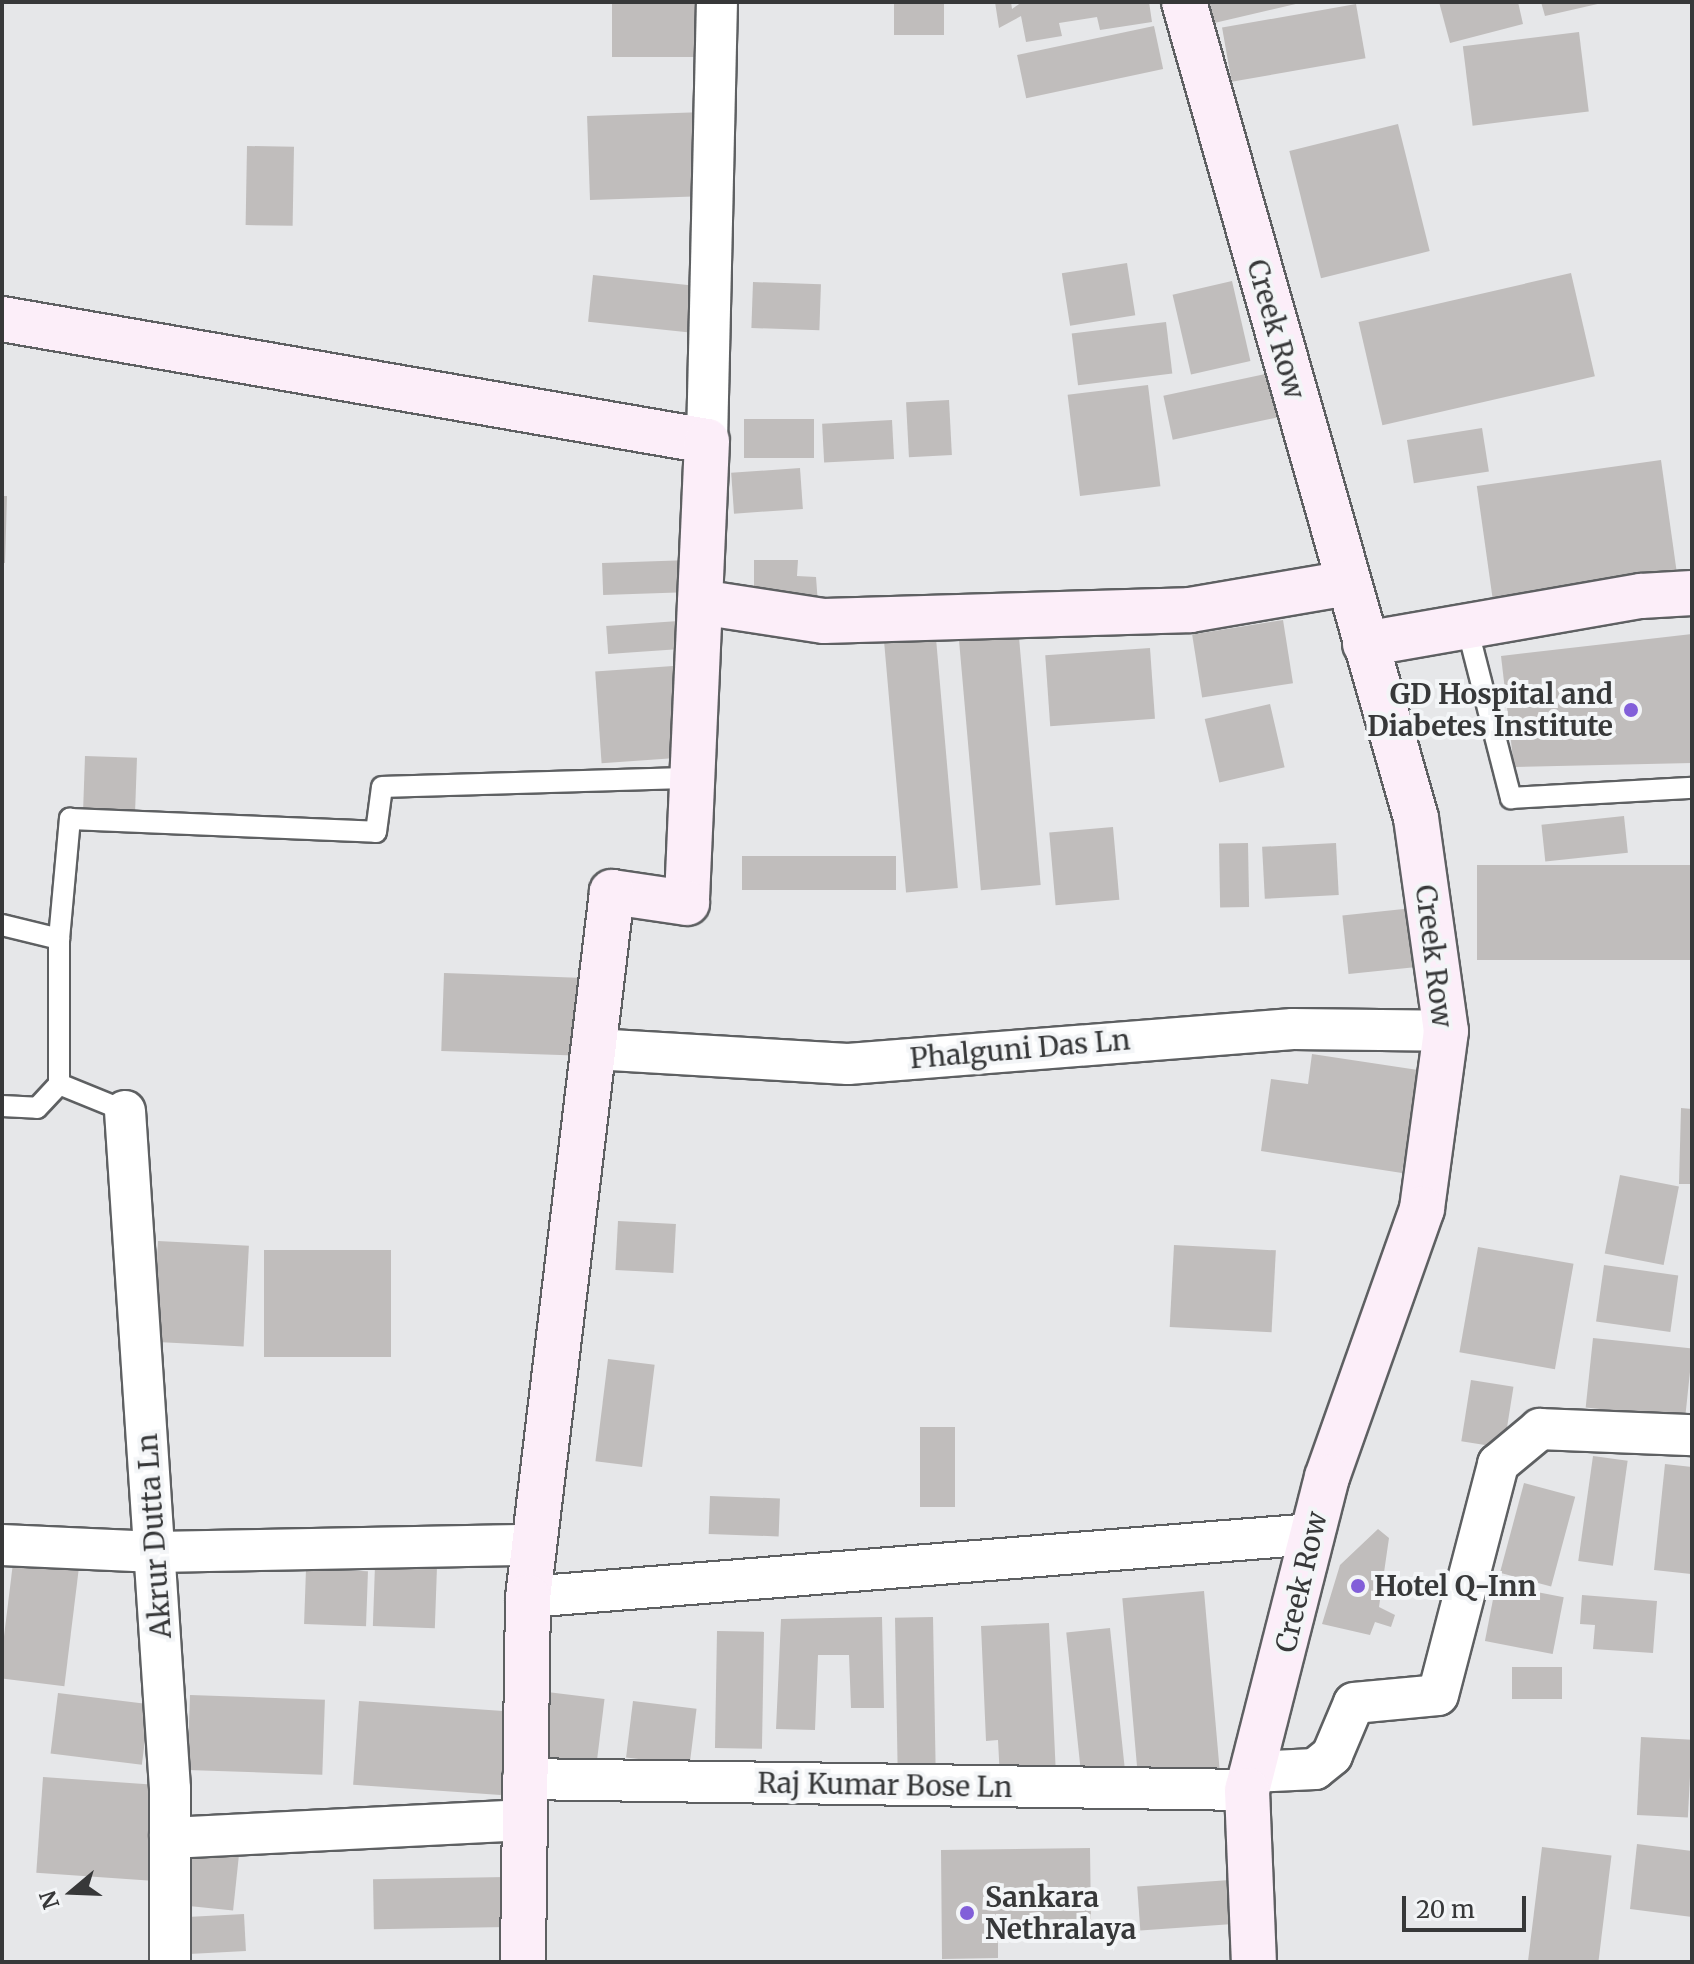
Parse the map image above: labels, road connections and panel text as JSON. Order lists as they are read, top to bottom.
{
  "streets": {
    "street": [
      "Creek Row",
      "Phalguni Das Ln",
      "Akrur Dutta Ln",
      "Raj Kumar Bose Ln"
    ]
  },
  "crossings": [
    ["Creek Row", "Phalguni Das Ln"],
    ["Creek Row", "Raj Kumar Bose Ln"],
    ["Akrur Dutta Ln", "Raj Kumar Bose Ln"]
  ],
  "places": ["GD Hospital and Diabetes Institute", "Hotel Q-Inn", "Sankara Nethralaya"],
  "scale_bar": "20 m",
  "north": "left"
}
